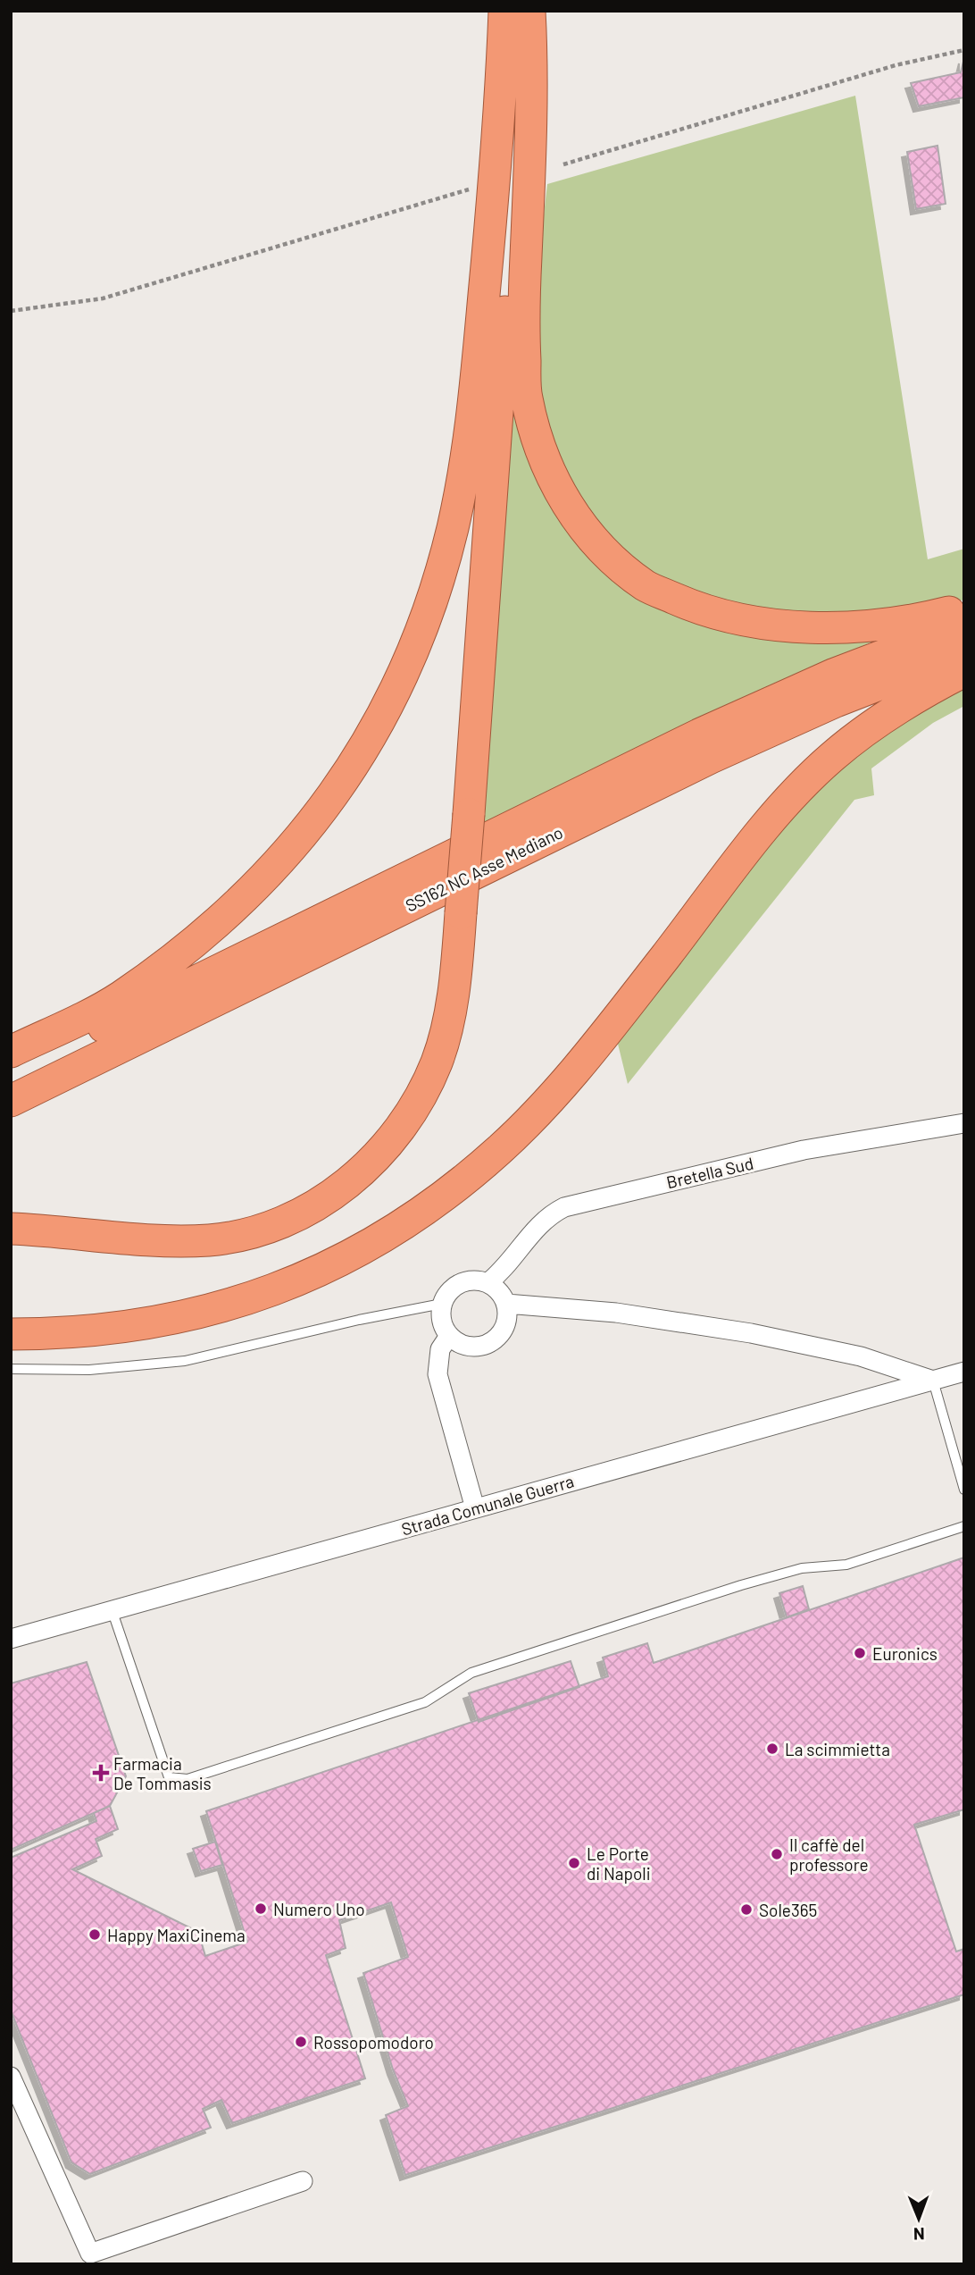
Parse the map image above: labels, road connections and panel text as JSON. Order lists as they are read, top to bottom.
{
  "streets": {
    "highway": ["SS162 NC Asse Mediano"],
    "street": ["Bretella Sud", "Strada Comunale Guerra"]
  },
  "places": {
    "other": [
      "Euronics",
      "La scimmietta",
      "Il caffè del professore",
      "Le Porte di Napoli",
      "Numero Uno",
      "Sole365",
      "Happy MaxiCinema",
      "Rossopomodoro"
    ],
    "health": ["Farmacia De Tommasis"]
  },
  "north": "bottom"
}
